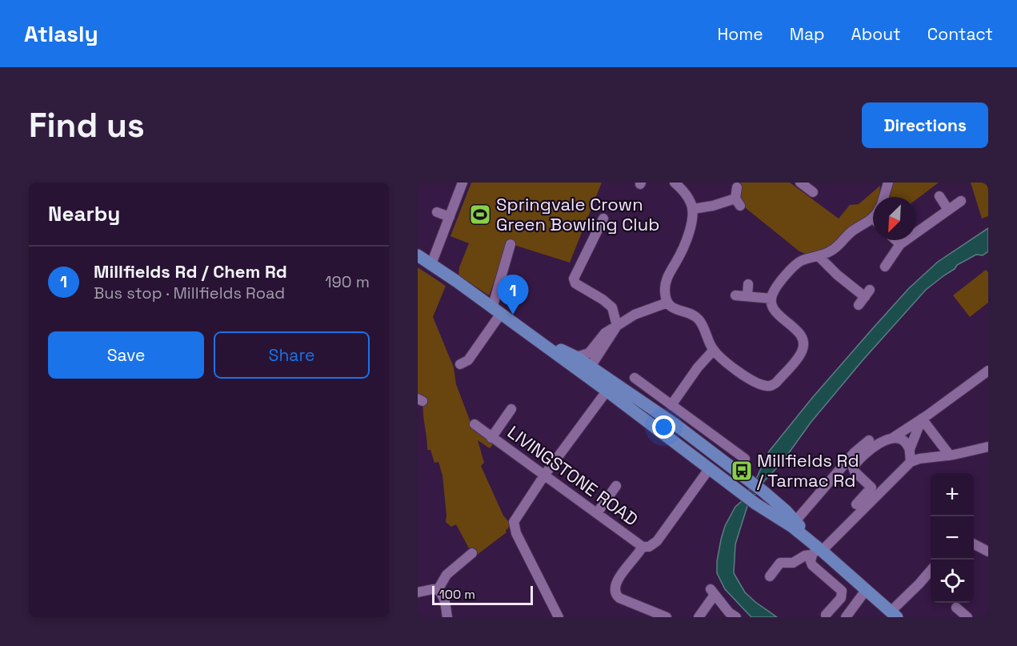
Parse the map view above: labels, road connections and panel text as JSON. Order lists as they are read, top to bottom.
{
  "streets": {
    "street": ["LIVINGSTONE ROAD"]
  },
  "places": {
    "sports": ["Springvale Crown Green Bowling Club"],
    "bus stop": ["Millfields Rd / Tarmac Rd"]
  },
  "scale_bar": "100 m",
  "north": "bottom left",
  "page": {
    "header": "Atlasly",
    "nav": [
      "Home",
      "Map",
      "About",
      "Contact"
    ],
    "buttons": [
      "Directions",
      ["Save", "Share"]
    ],
    "title": "Find us",
    "heading": "Nearby",
    "list": [
      {
        "mark": "1",
        "name": "Millfields Rd / Chem Rd",
        "note": "Bus stop · Millfields Road",
        "value": "190 m"
      }
    ],
    "pins": "1",
    "map_buttons": ["+", "−"],
    "scale": "100 m"
  }
}
